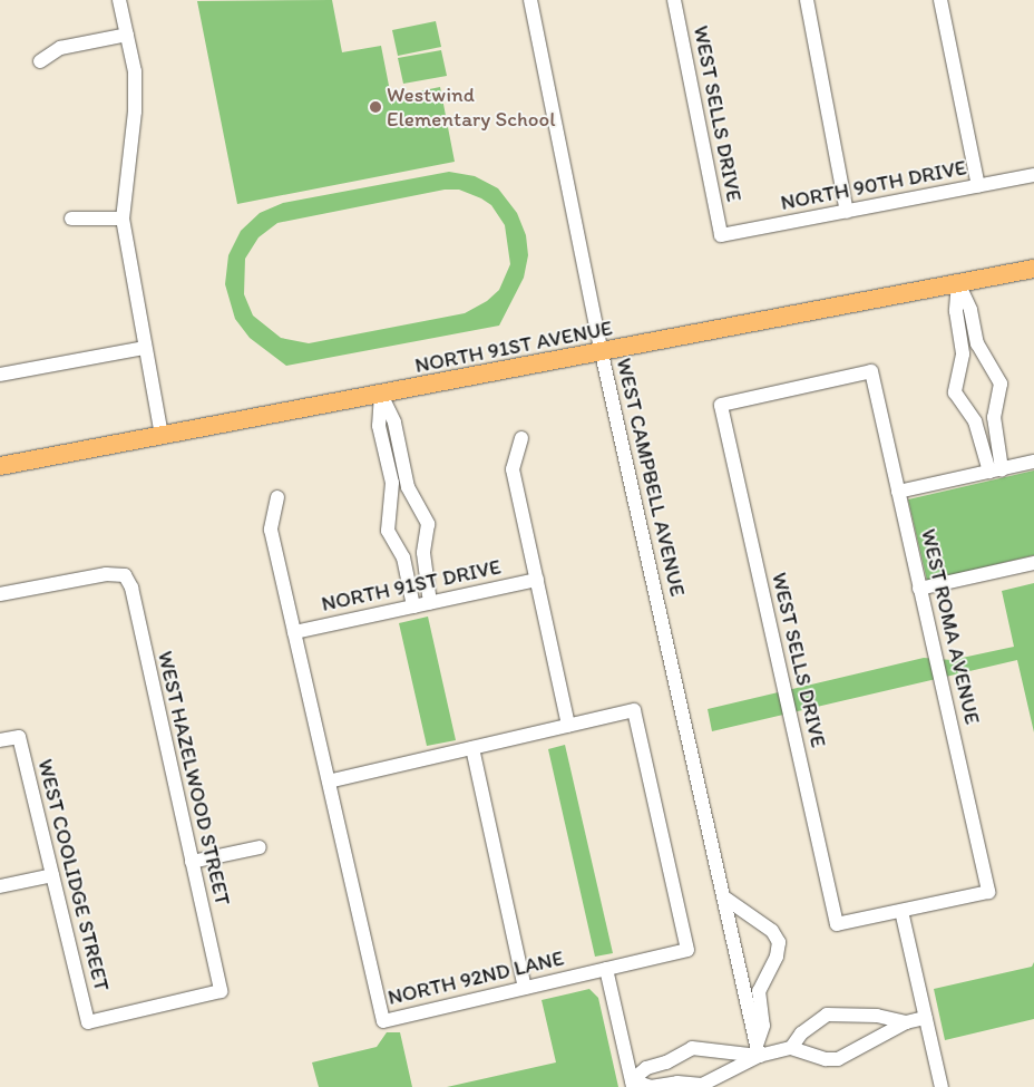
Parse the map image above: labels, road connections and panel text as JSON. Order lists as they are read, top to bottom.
{
  "streets": {
    "main road": ["NORTH 91ST AVENUE"],
    "street": [
      "WEST SELLS DRIVE",
      "NORTH 90TH DRIVE",
      "WEST CAMPBELL AVENUE",
      "NORTH 91ST DRIVE",
      "WEST ROMA AVENUE",
      "WEST HAZELWOOD STREET",
      "WEST COOLIDGE STREET",
      "NORTH 92ND LANE"
    ]
  },
  "crossings": [
    ["WEST SELLS DRIVE", "NORTH 90TH DRIVE"],
    ["WEST SELLS DRIVE", "WEST ROMA AVENUE"],
    ["NORTH 91ST AVENUE", "WEST CAMPBELL AVENUE"],
    ["NORTH 91ST DRIVE", "NORTH 92ND LANE"],
    ["WEST HAZELWOOD STREET", "WEST COOLIDGE STREET"]
  ],
  "places": ["Westwind Elementary School"]
}
